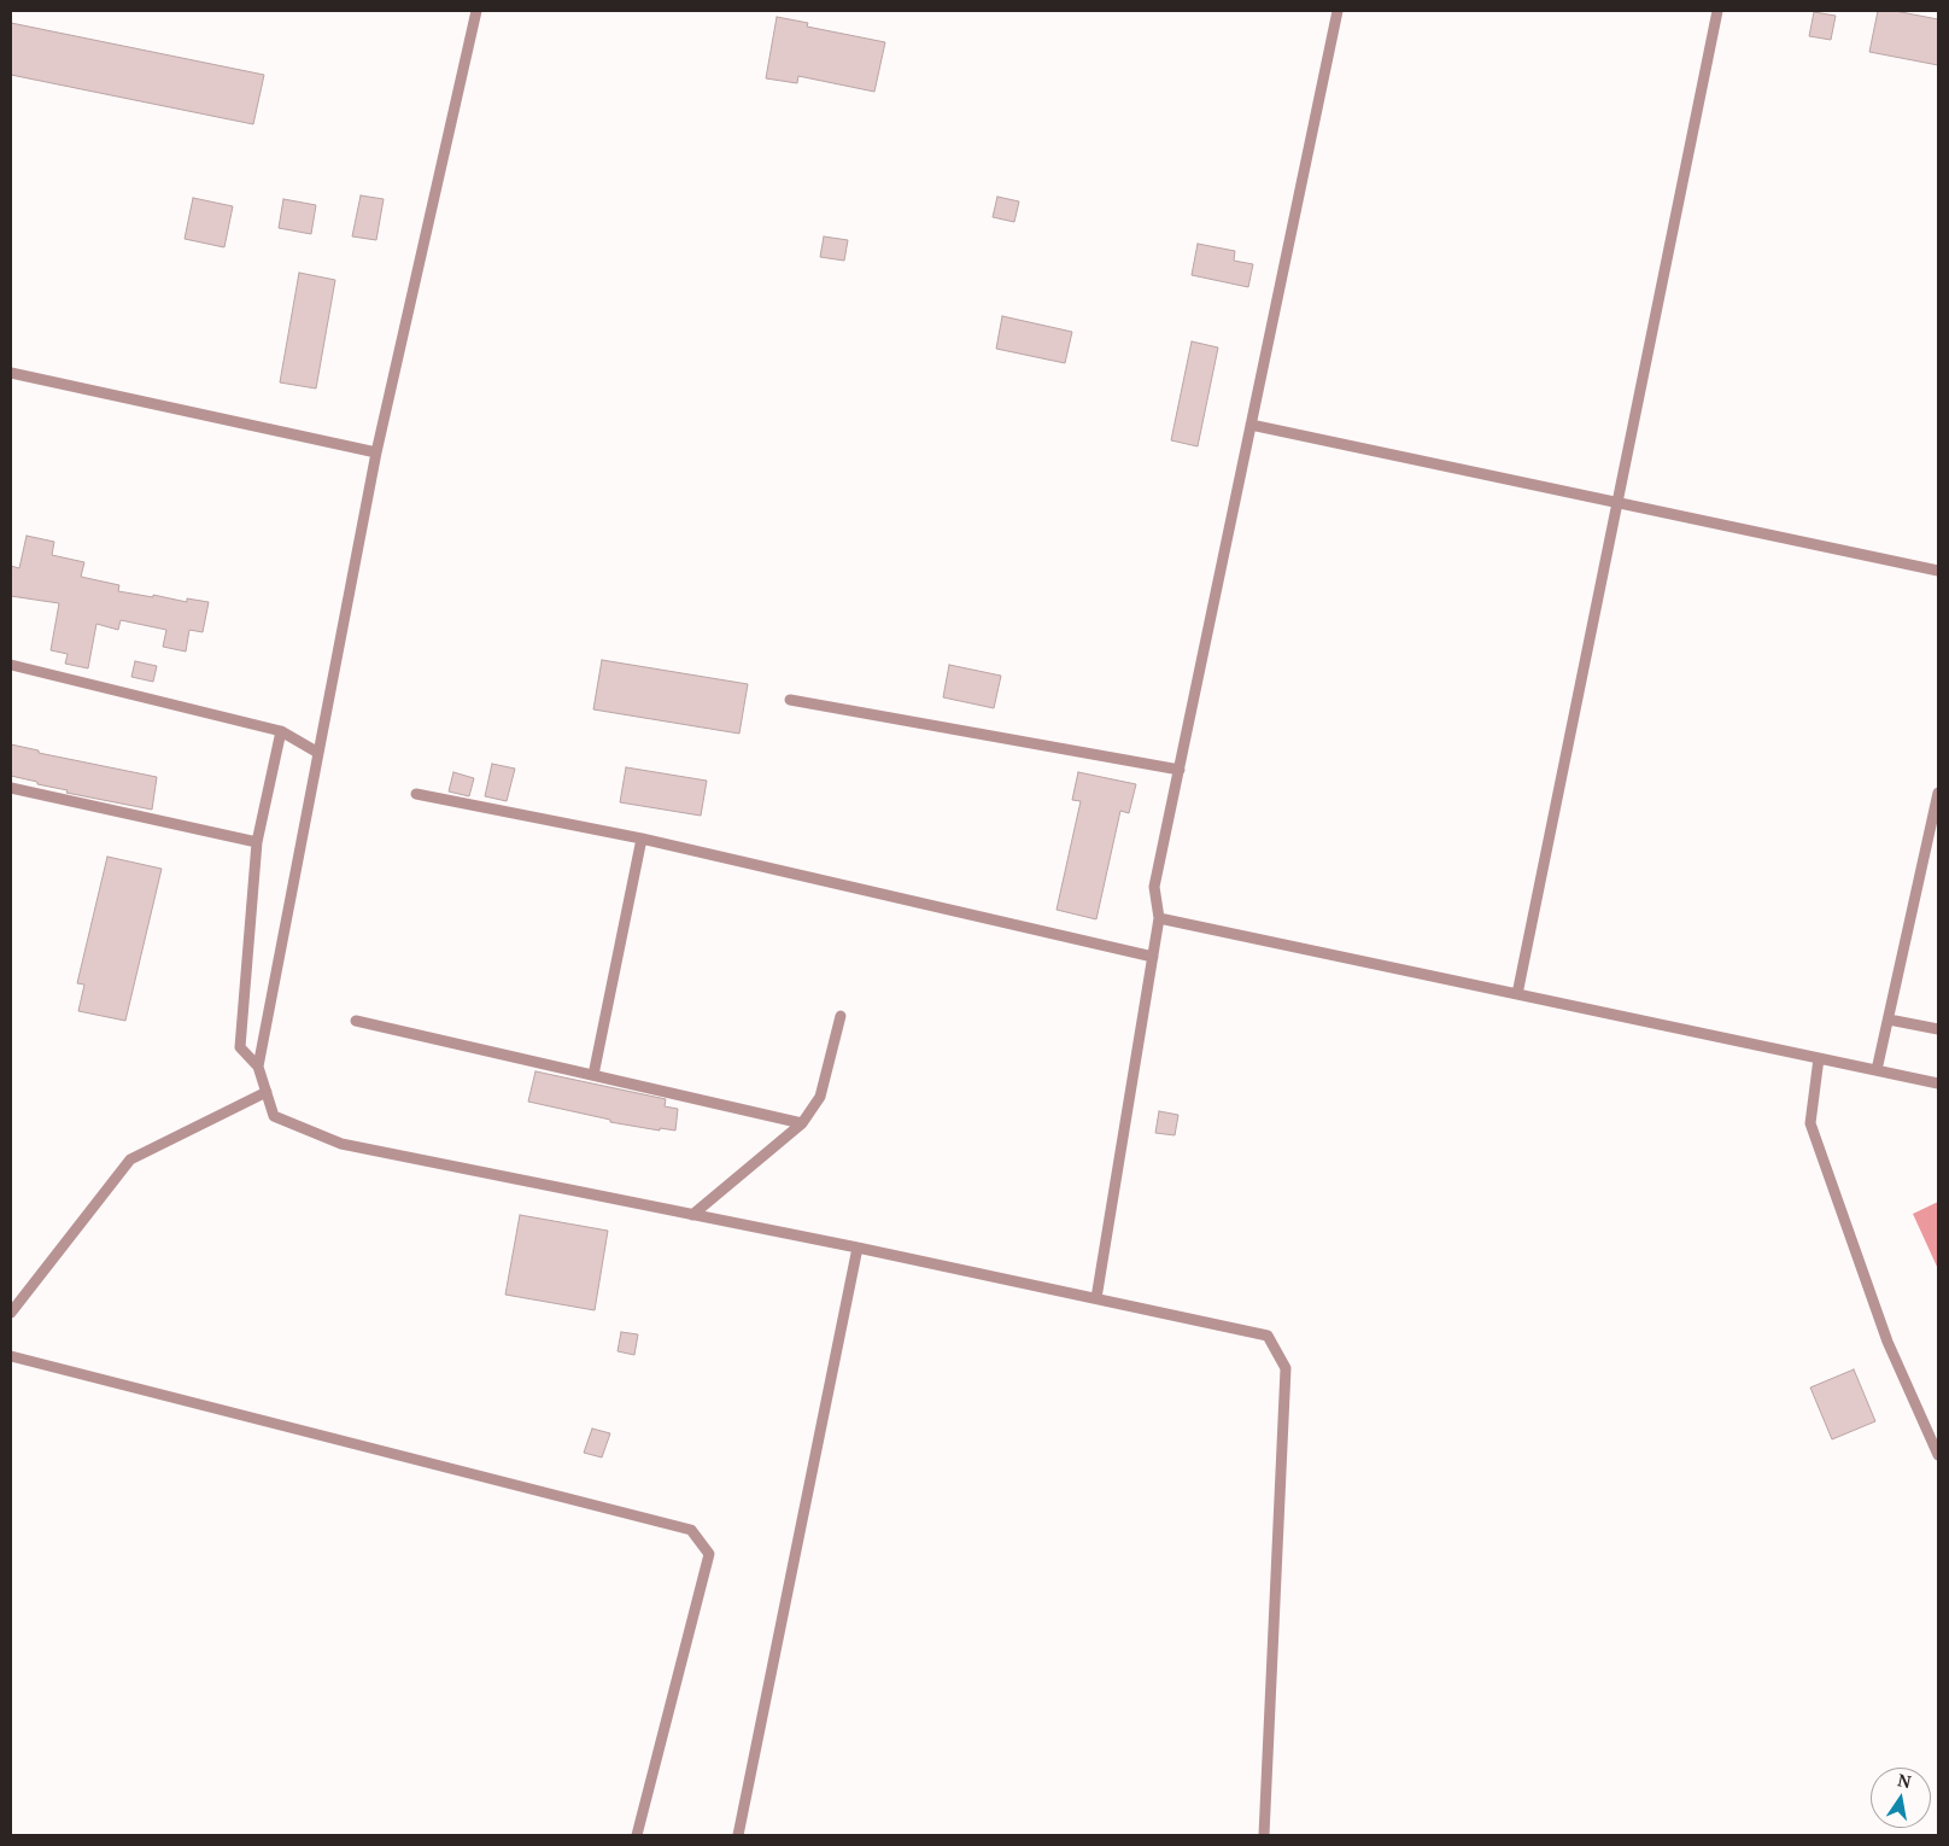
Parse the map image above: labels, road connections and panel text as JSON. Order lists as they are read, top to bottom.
{
  "north": "top"
}
